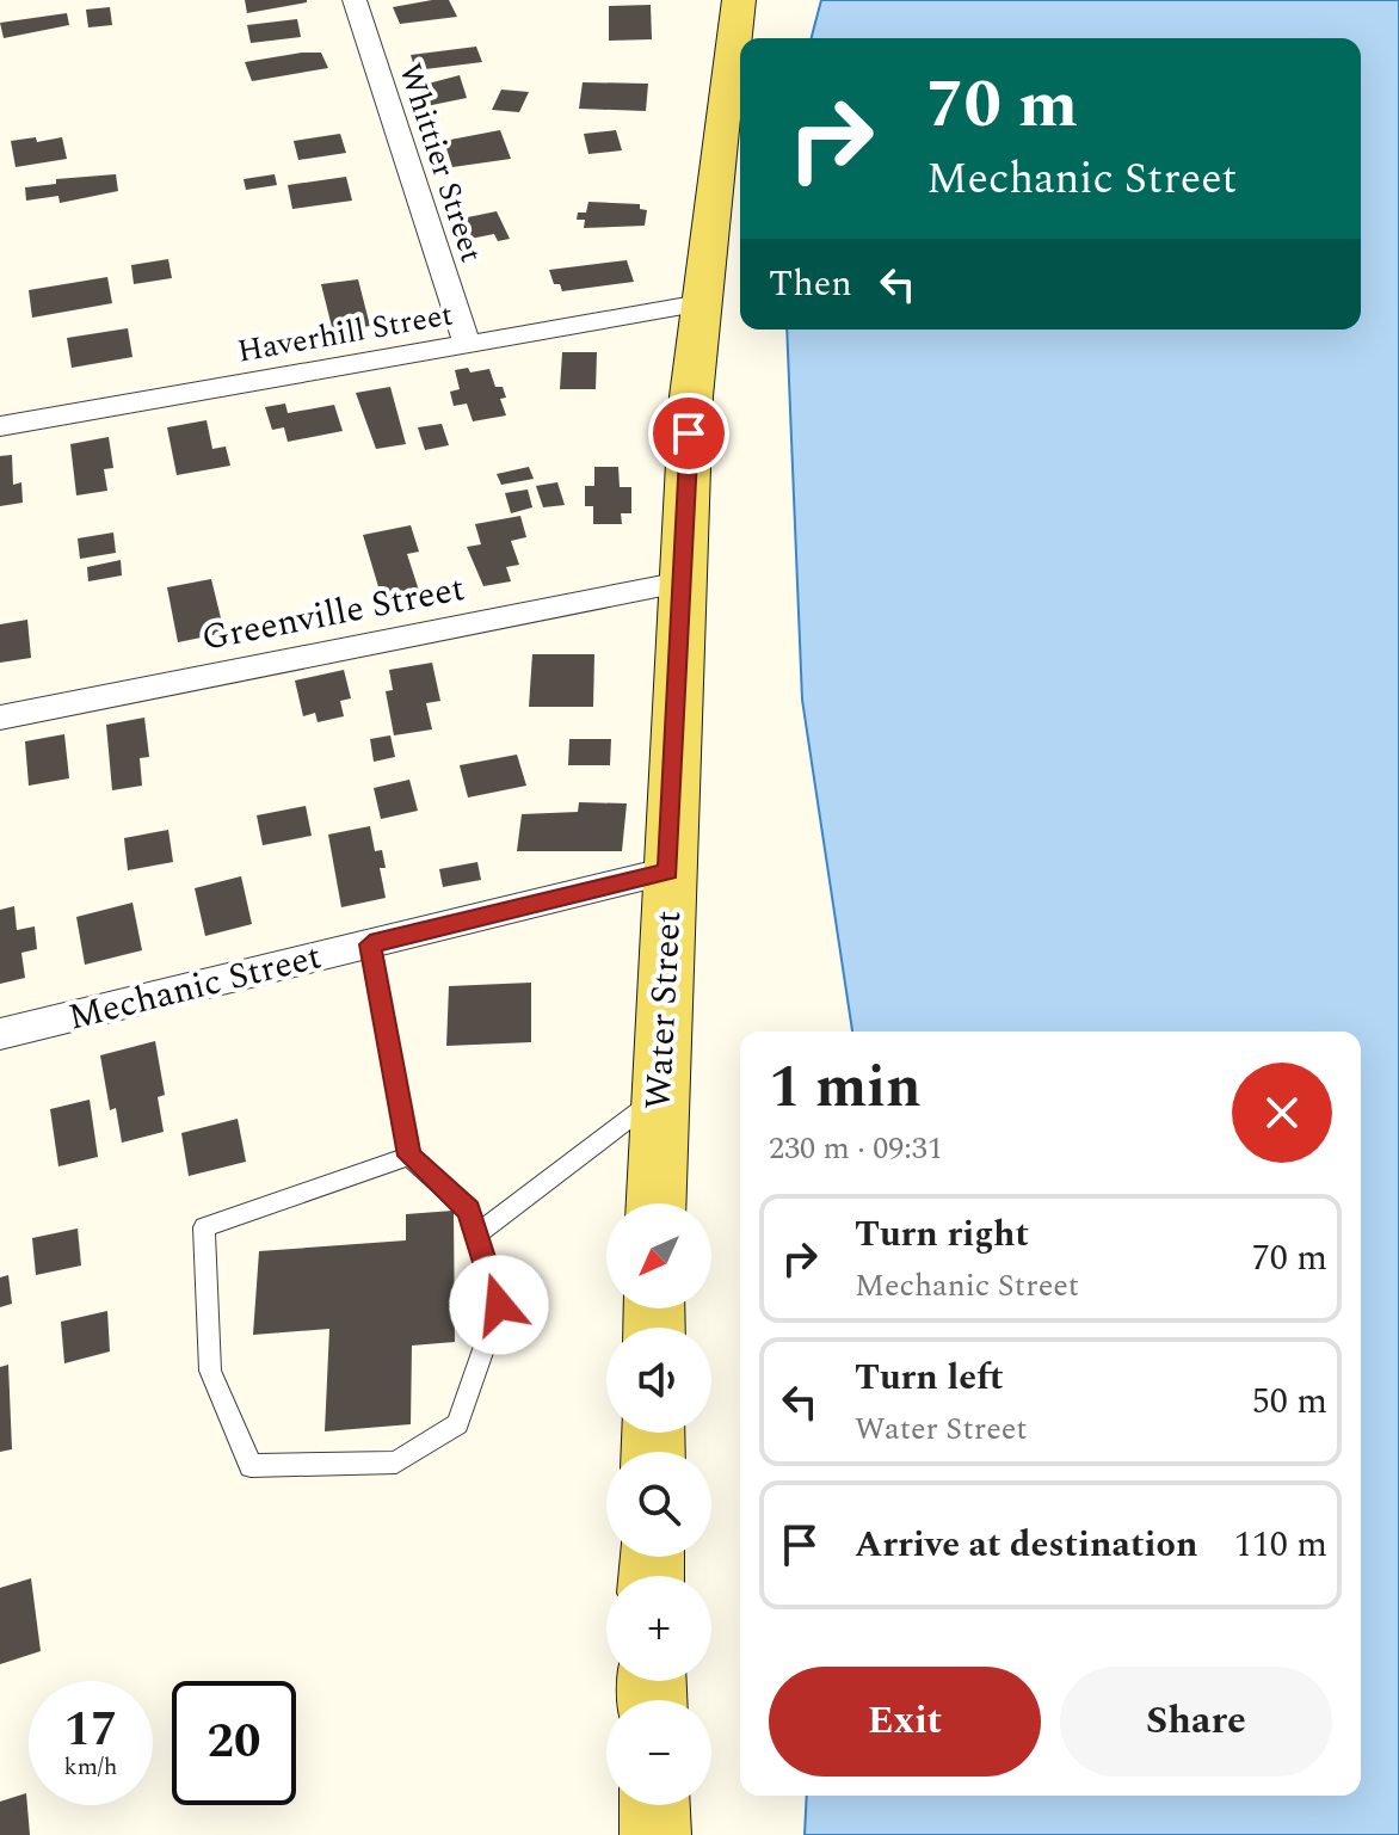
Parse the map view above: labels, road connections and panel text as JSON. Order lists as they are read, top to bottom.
{
  "streets": {
    "main road": ["Water Street"],
    "street": [
      "Whittier Street",
      "Haverhill Street",
      "Greenville Street",
      "Mechanic Street"
    ]
  },
  "crossings": [
    ["Whittier Street", "Haverhill Street"],
    ["Haverhill Street", "Water Street"],
    ["Greenville Street", "Water Street"],
    ["Mechanic Street", "Water Street"]
  ],
  "north": "bottom left",
  "page": {
    "turn": ["70 m", "Mechanic Street"],
    "then": "Then",
    "heading": ["1 min", "230 m · 09:31"],
    "list": [
      {
        "name": "Turn right",
        "note": "Mechanic Street",
        "value": "70 m"
      },
      {
        "name": "Turn left",
        "note": "Water Street",
        "value": "50 m"
      },
      {
        "name": "Arrive at destination",
        "value": "110 m"
      }
    ],
    "map_buttons": ["+", "−"],
    "buttons": ["Exit", "Share"],
    "speed": "17 km/h",
    "limit": "20"
  }
}
